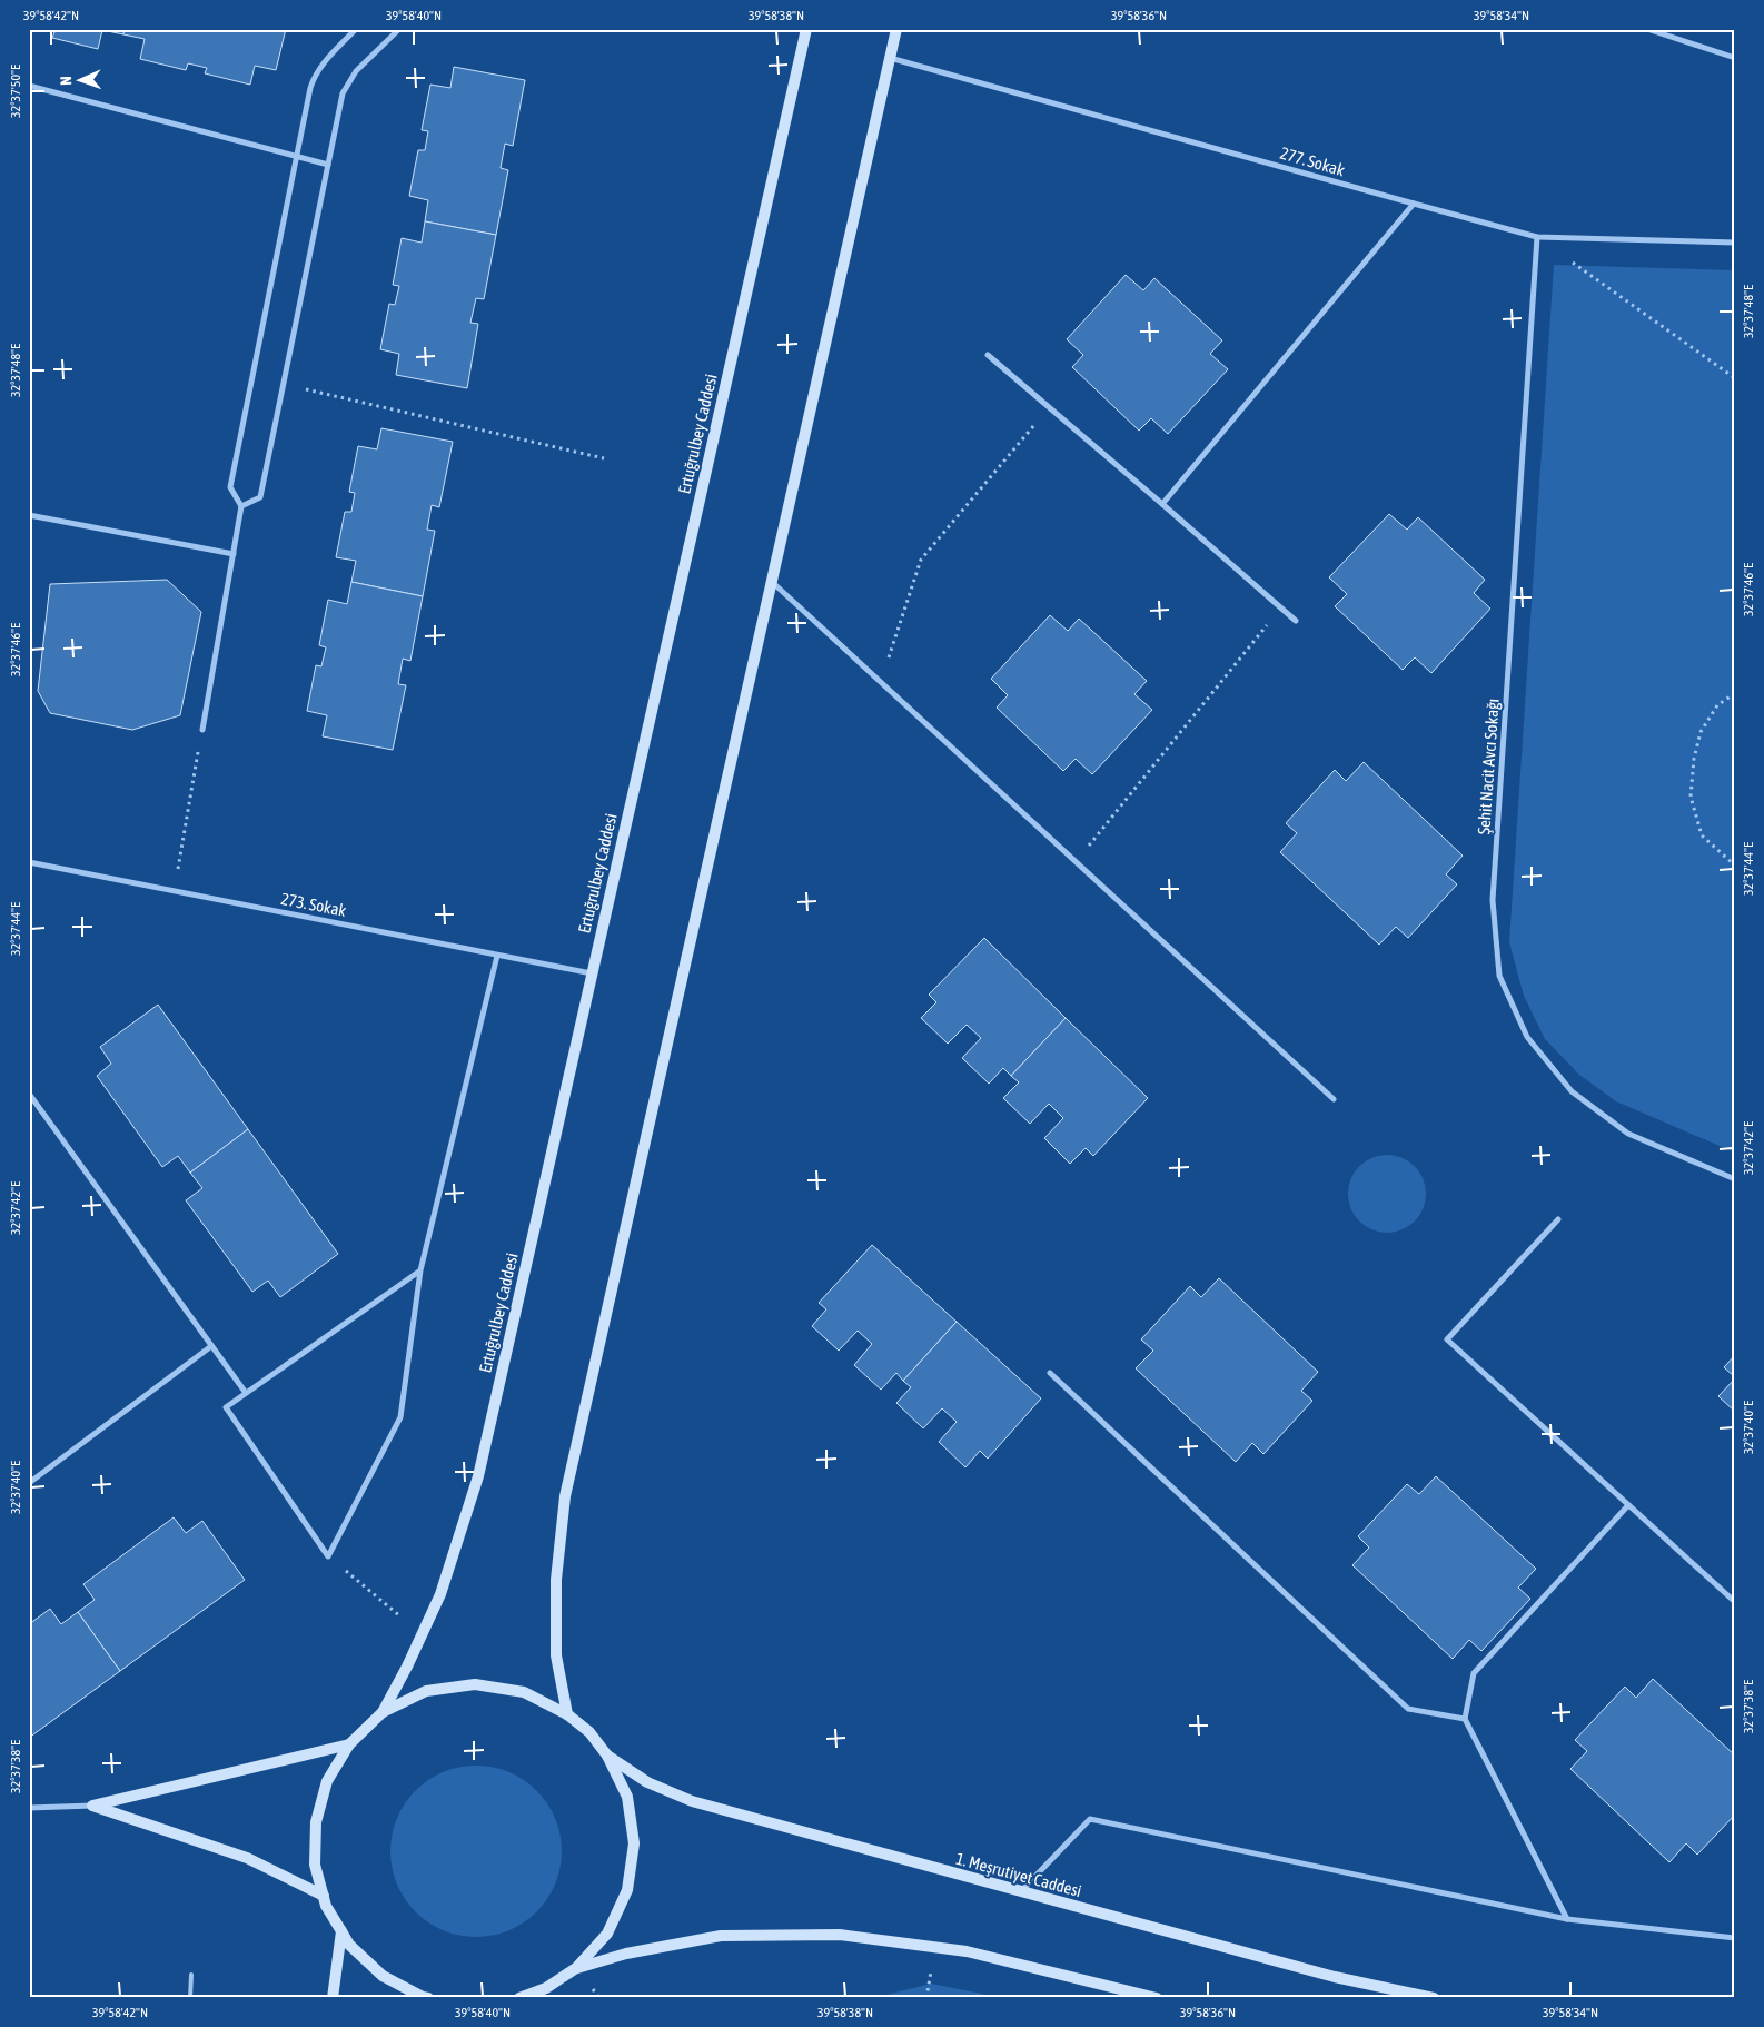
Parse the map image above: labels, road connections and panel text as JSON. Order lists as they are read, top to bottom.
{
  "streets": {
    "main road": ["Ertuğrulbey Caddesi", "1. Meşrutiyet Caddesi"],
    "street": ["277. Sokak", "Şehit Nacit Avcı Sokağı", "273. Sokak"]
  },
  "crossings": [
    ["277. Sokak", "Şehit Nacit Avcı Sokağı"],
    ["Ertuğrulbey Caddesi", "273. Sokak"]
  ],
  "north": "left",
  "coordinates": [
    "39°58'42\"N",
    "39°58'40\"N",
    "39°58'38\"N",
    "39°58'36\"N",
    "39°58'34\"N",
    "32°37'50\"E",
    "32°37'48\"E",
    "32°37'46\"E",
    "32°37'44\"E",
    "32°37'42\"E",
    "32°37'40\"E",
    "32°37'38\"E"
  ]
}
